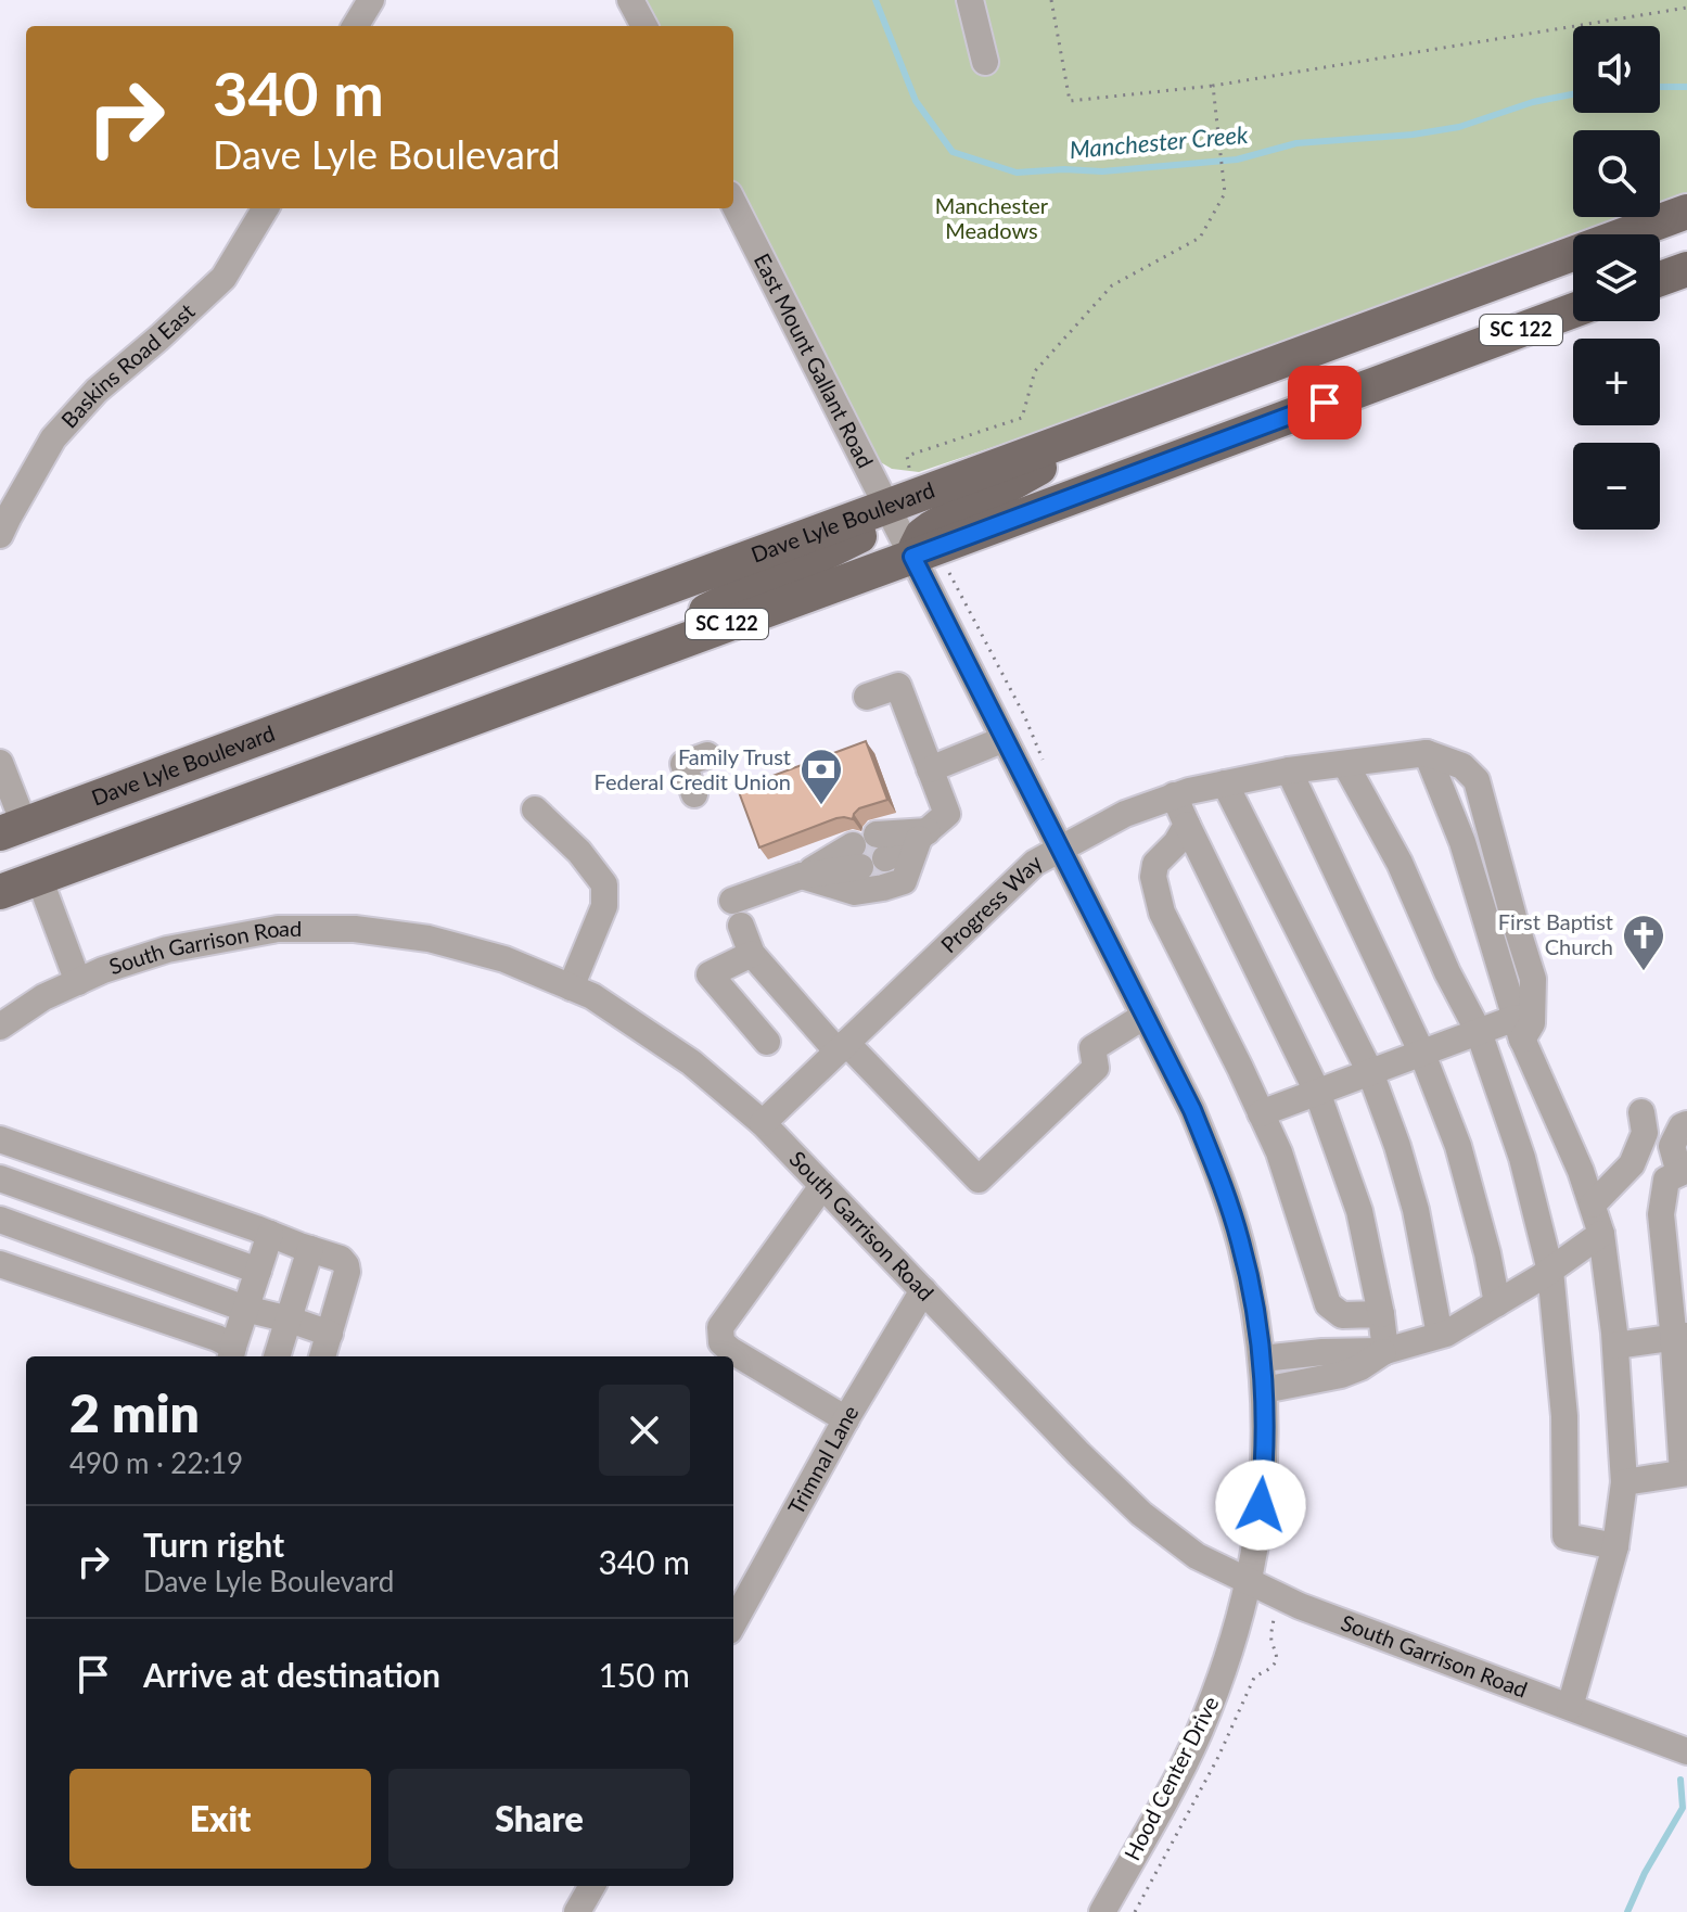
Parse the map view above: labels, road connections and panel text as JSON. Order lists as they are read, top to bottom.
{
  "streets": {
    "main road": ["SC 122", "Dave Lyle Boulevard"],
    "street": [
      "East Mount Gallant Road",
      "Baskins Road East",
      "Progress Way",
      "South Garrison Road",
      "Trimnal Lane",
      "Hood Center Drive"
    ]
  },
  "crossings": [
    ["East Mount Gallant Road", "Dave Lyle Boulevard"],
    ["East Mount Gallant Road", "Hood Center Drive"],
    ["Dave Lyle Boulevard", "Hood Center Drive"],
    ["Progress Way", "South Garrison Road"],
    ["Progress Way", "Hood Center Drive"],
    ["South Garrison Road", "Trimnal Lane"],
    ["South Garrison Road", "Hood Center Drive"]
  ],
  "water": ["Manchester Creek"],
  "parks": ["Manchester Meadows"],
  "places": {
    "bank": ["Family Trust Federal Credit Union"],
    "church": ["First Baptist Church"]
  },
  "page": {
    "map_buttons": ["+", "−"],
    "turn": ["340 m", "Dave Lyle Boulevard"],
    "heading": ["2 min", "490 m · 22:19"],
    "list": [
      {
        "name": "Turn right",
        "note": "Dave Lyle Boulevard",
        "value": "340 m"
      },
      {
        "name": "Arrive at destination",
        "value": "150 m"
      }
    ],
    "buttons": ["Exit", "Share"]
  }
}
